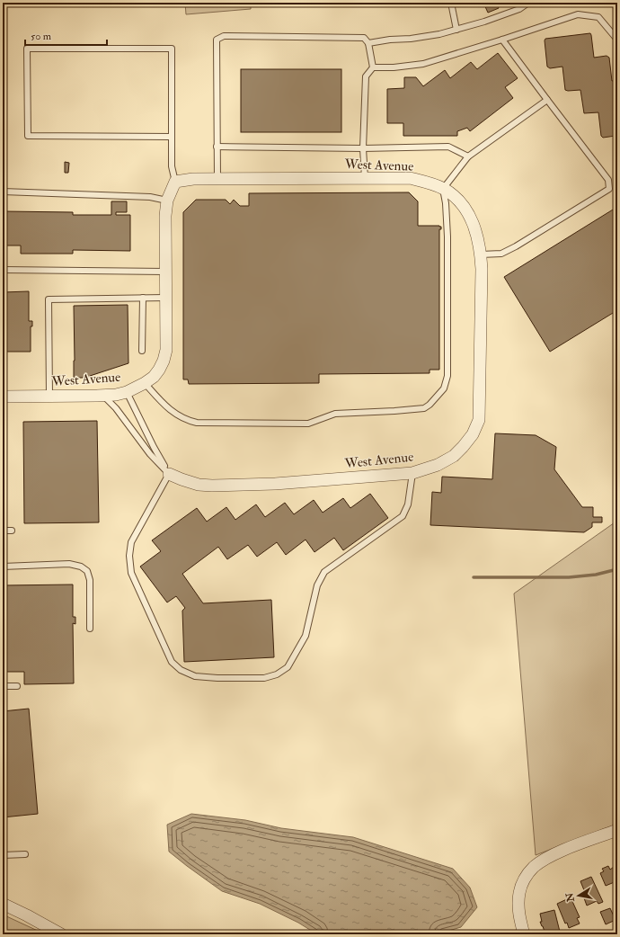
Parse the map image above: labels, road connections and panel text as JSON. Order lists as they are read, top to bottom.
{
  "streets": {
    "street": ["West Avenue"]
  },
  "scale_bar": "50 m",
  "north": "left"
}
